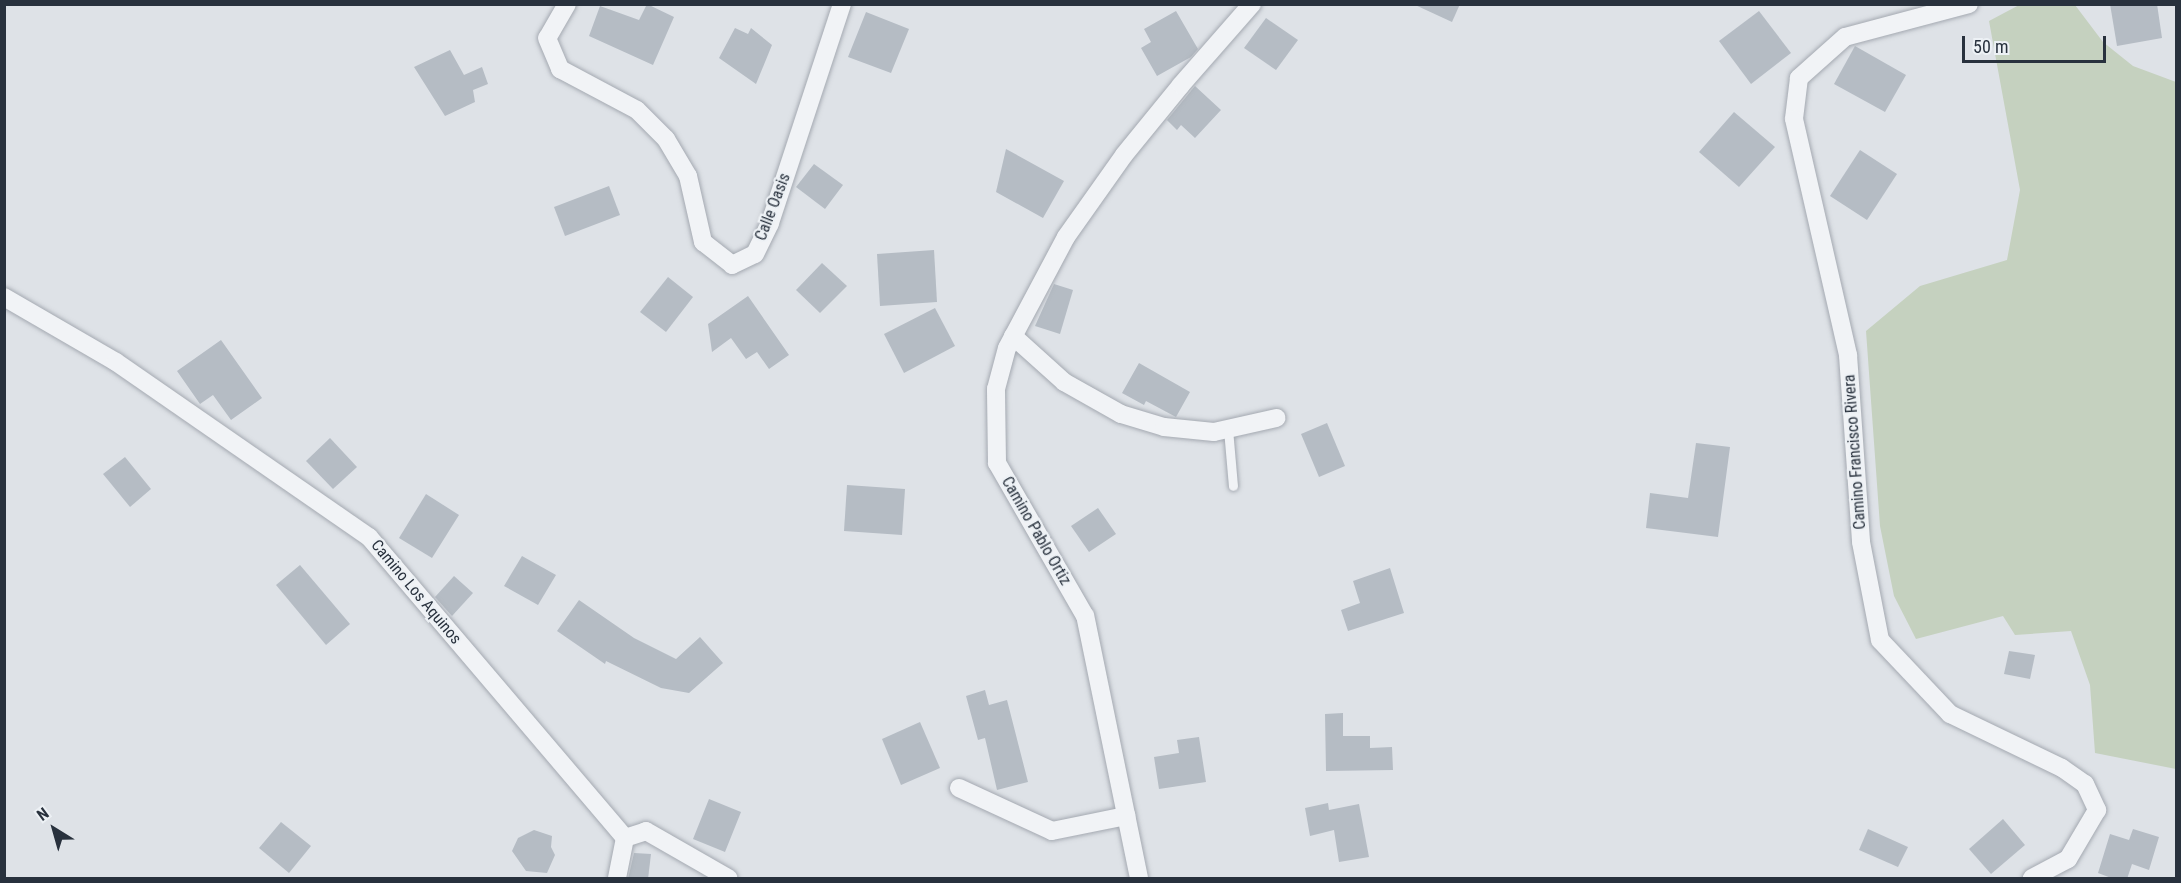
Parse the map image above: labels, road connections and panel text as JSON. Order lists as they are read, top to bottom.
{
  "streets": {
    "street": [
      "Calle Oasis",
      "Camino Francisco Rivera",
      "Camino Pablo Ortiz",
      "Camino Los Aquinos"
    ]
  },
  "scale_bar": "50 m",
  "north": "top left"
}
